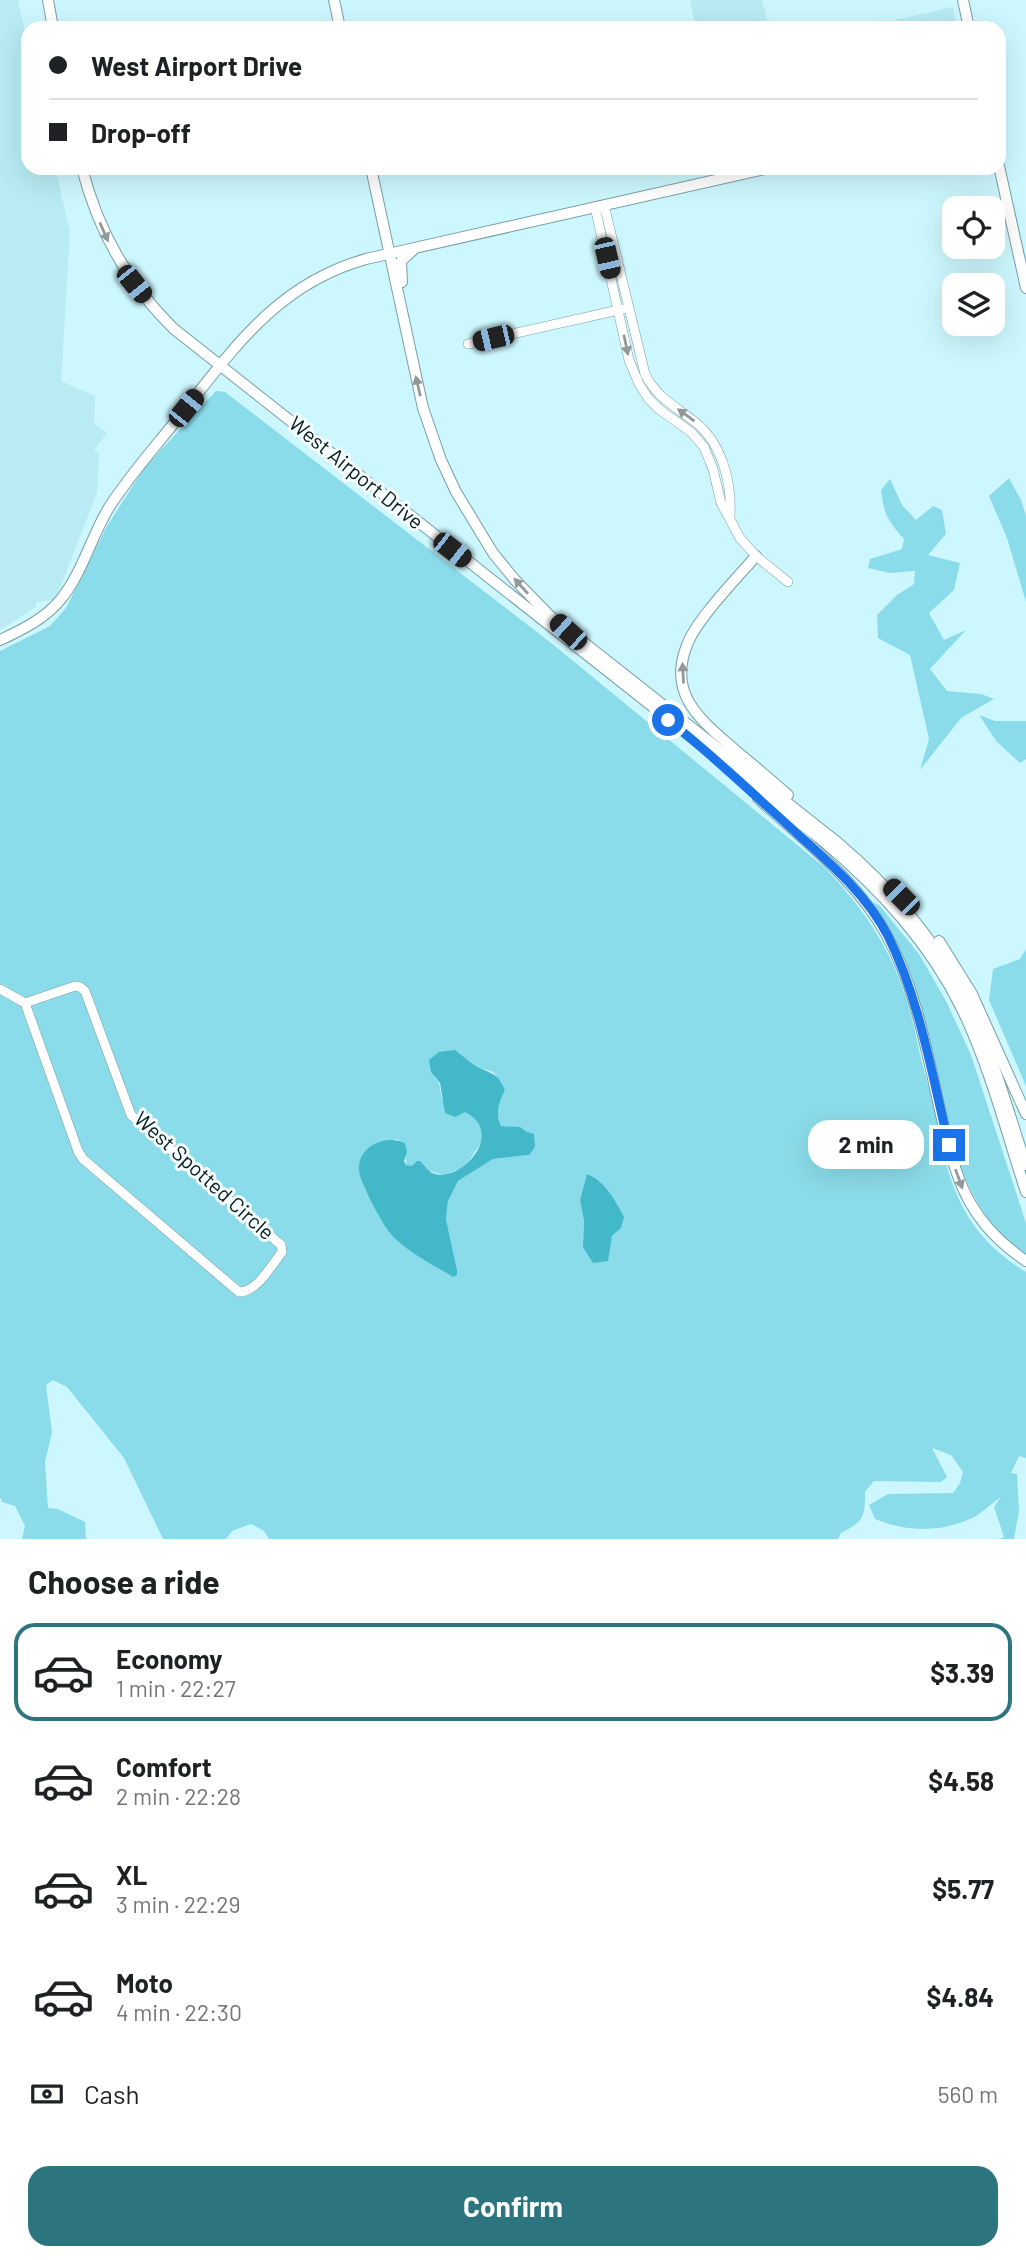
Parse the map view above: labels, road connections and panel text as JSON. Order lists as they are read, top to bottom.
{
  "streets": {
    "main road": ["West Airport Drive"],
    "street": ["West Spotted Circle"]
  },
  "page": {
    "banner": ["West Airport Drive", "Drop-off"],
    "bubble": "2 min",
    "heading": "Choose a ride",
    "list": [
      {
        "name": "Economy",
        "note": "1 min · 22:27",
        "value": "$3.39"
      },
      {
        "name": "Comfort",
        "note": "2 min · 22:28",
        "value": "$4.58"
      },
      {
        "name": "XL",
        "note": "3 min · 22:29",
        "value": "$5.77"
      },
      {
        "name": "Moto",
        "note": "4 min · 22:30",
        "value": "$4.84"
      }
    ],
    "pay": ["Cash", "560 m"],
    "buttons": "Confirm"
  }
}
